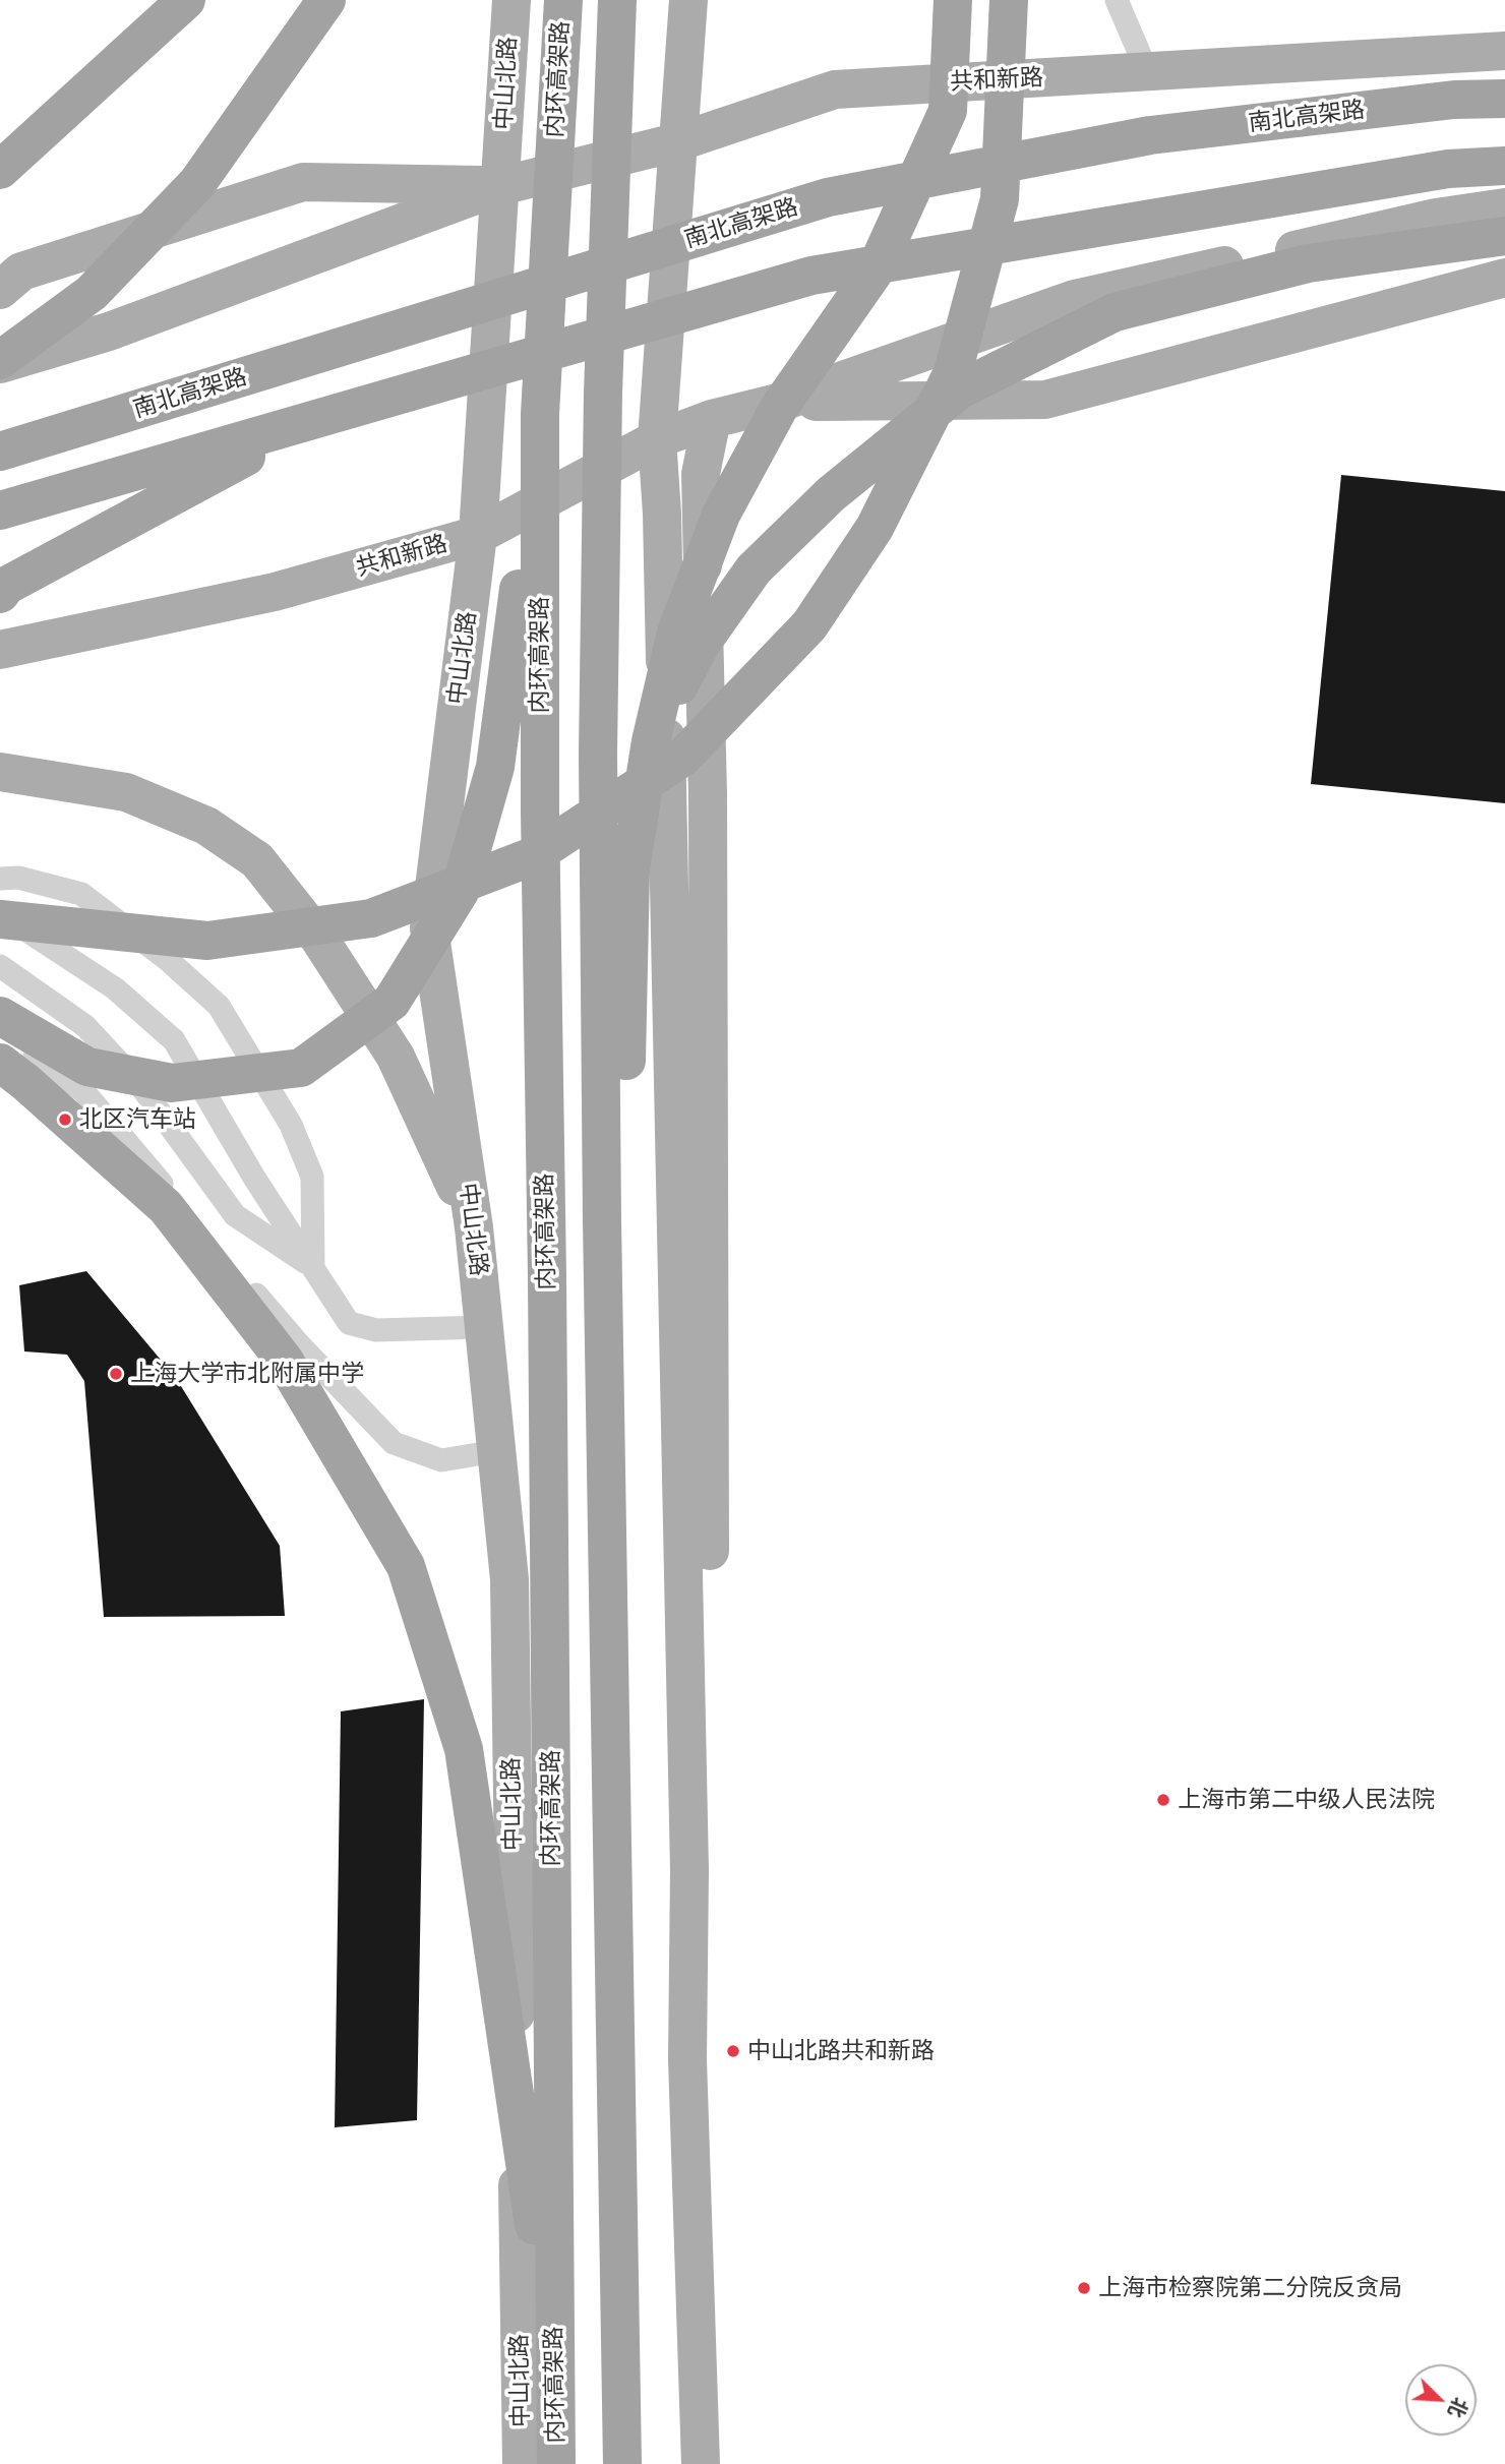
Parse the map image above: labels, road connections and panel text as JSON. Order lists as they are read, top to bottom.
{
  "streets": {
    "highway": ["内环高架路", "南北高架路"],
    "main road": ["共和新路", "中山北路"]
  },
  "crossings": [
    ["共和新路", "中山北路"]
  ],
  "places": [
    "北区汽车站",
    "上海大学市北附属中学",
    "上海市第二中级人民法院",
    "中山北路共和新路",
    "上海市检察院第二分院反贪局"
  ],
  "north": "bottom right"
}
